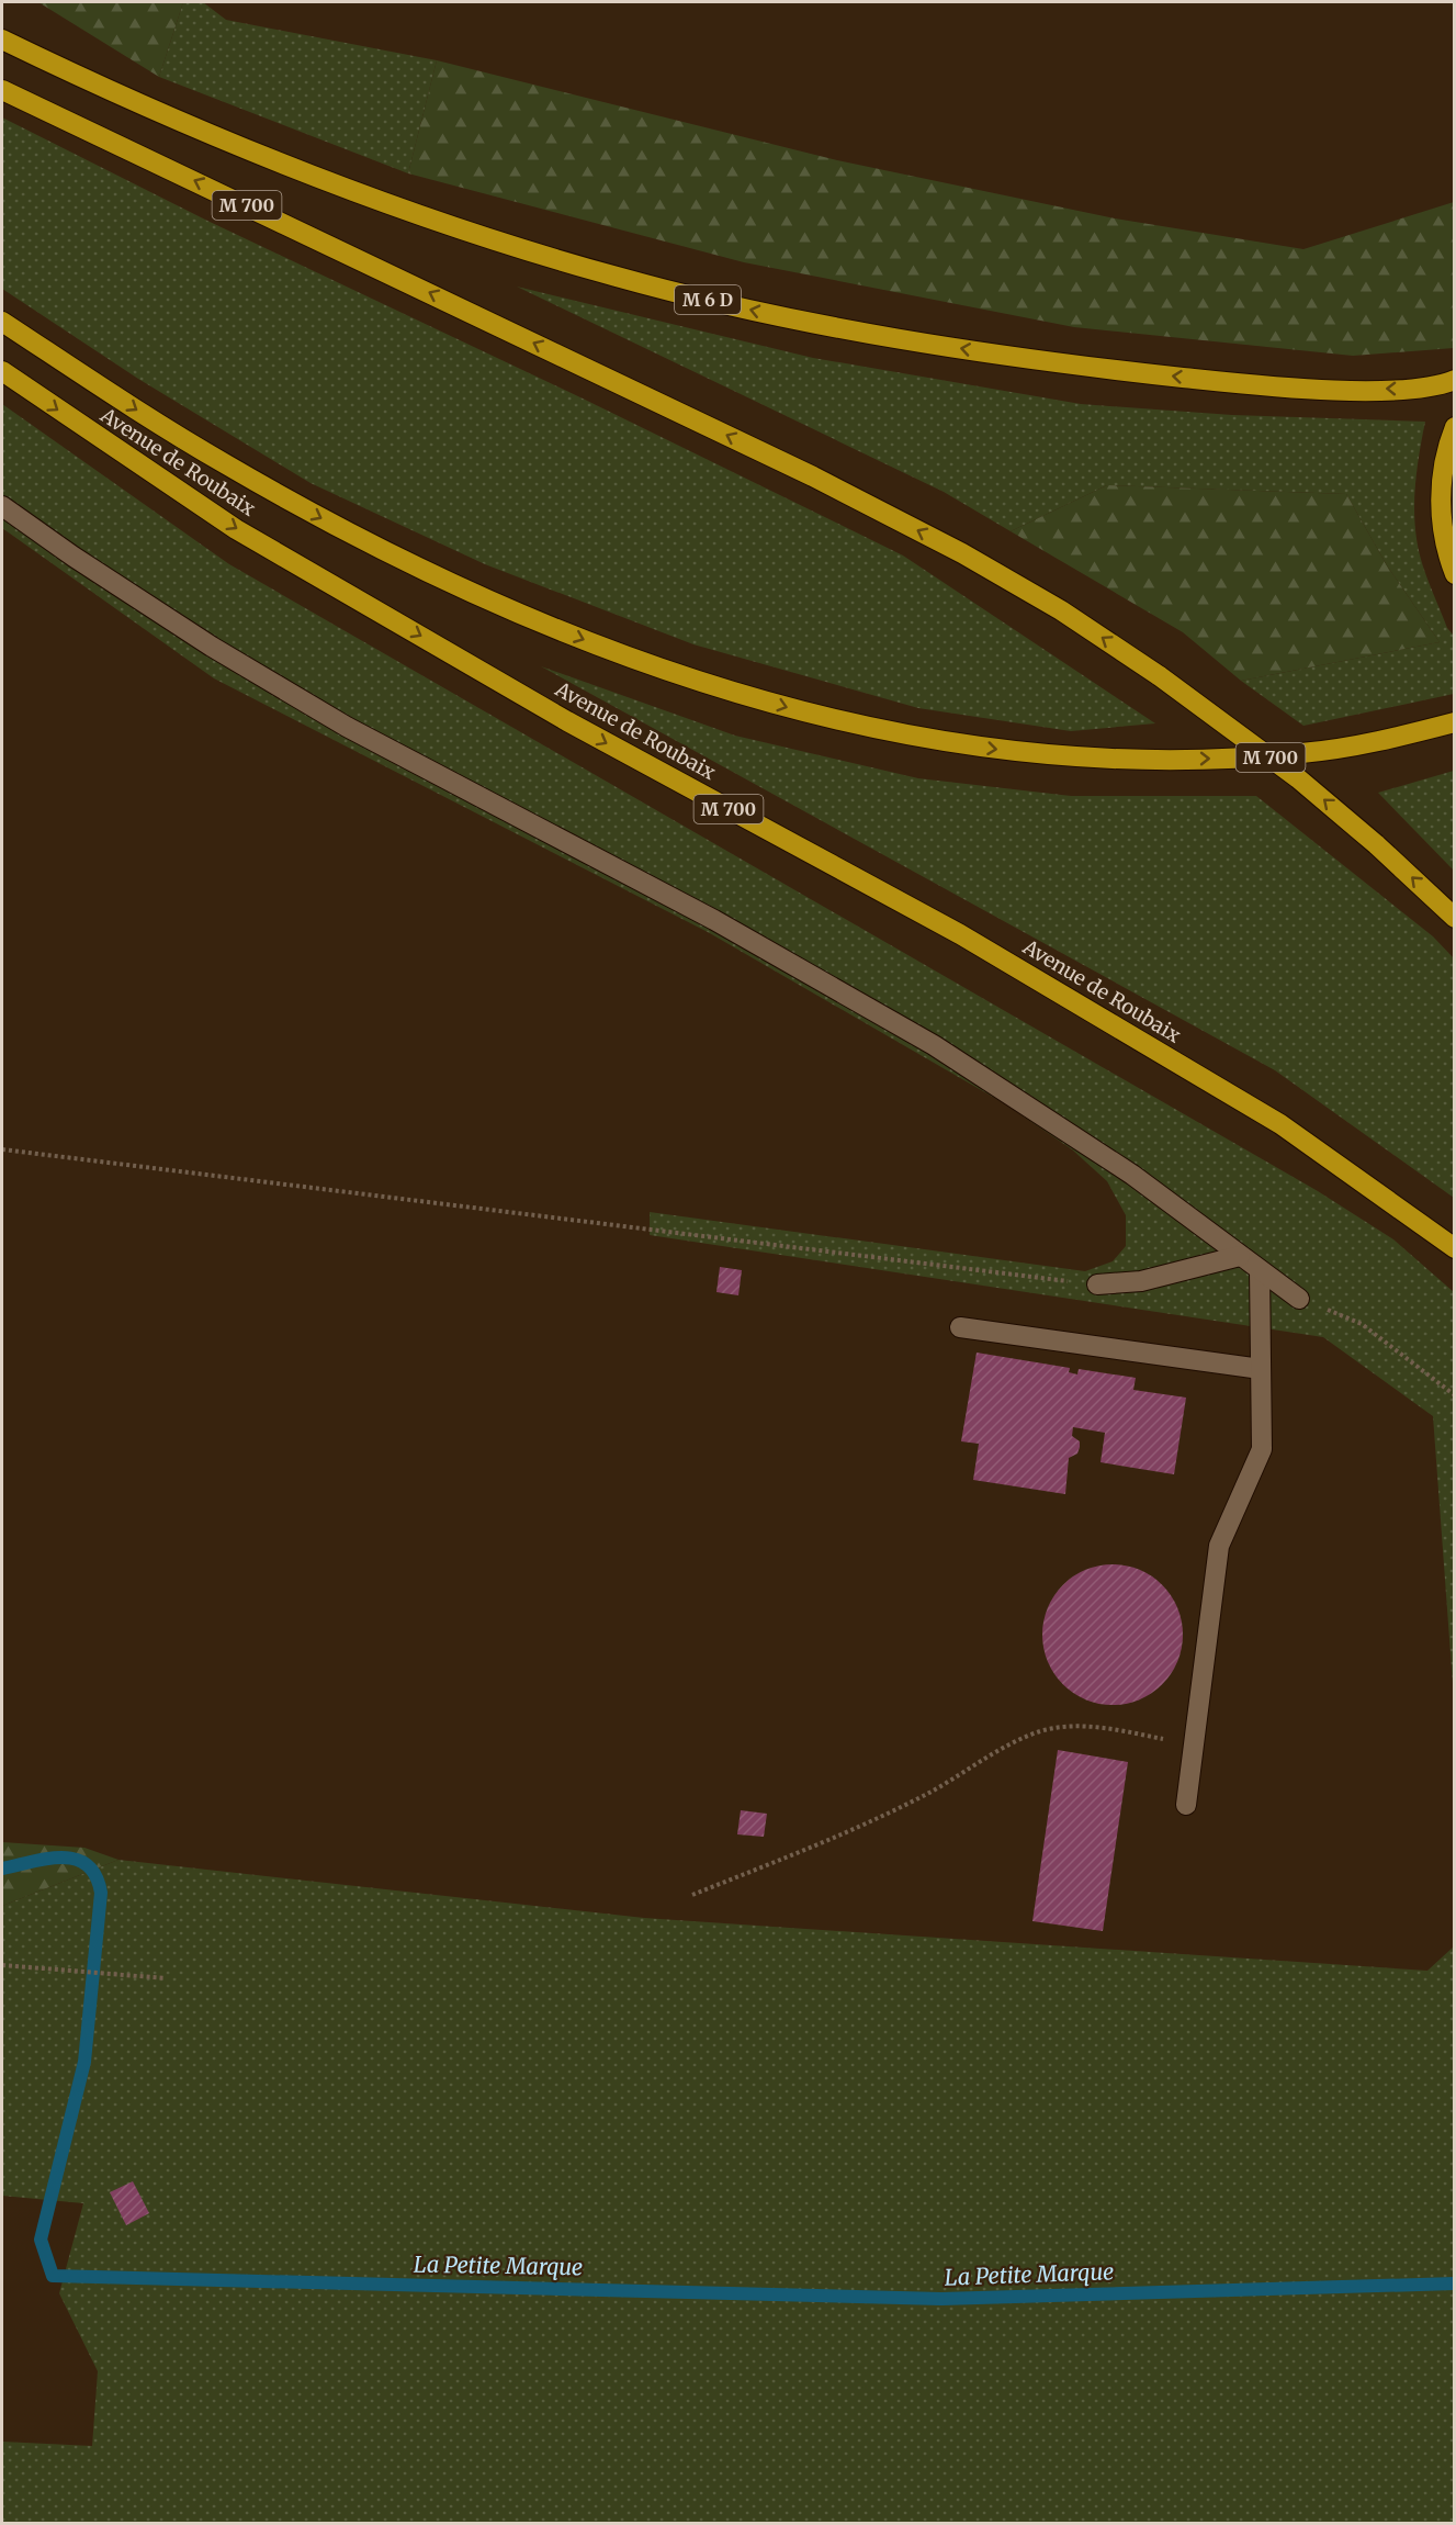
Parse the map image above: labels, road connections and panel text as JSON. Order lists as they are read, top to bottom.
{
  "streets": {
    "highway": ["M 700", "M 6 D", "Avenue de Roubaix"]
  },
  "water": ["La Petite Marque"]
}
